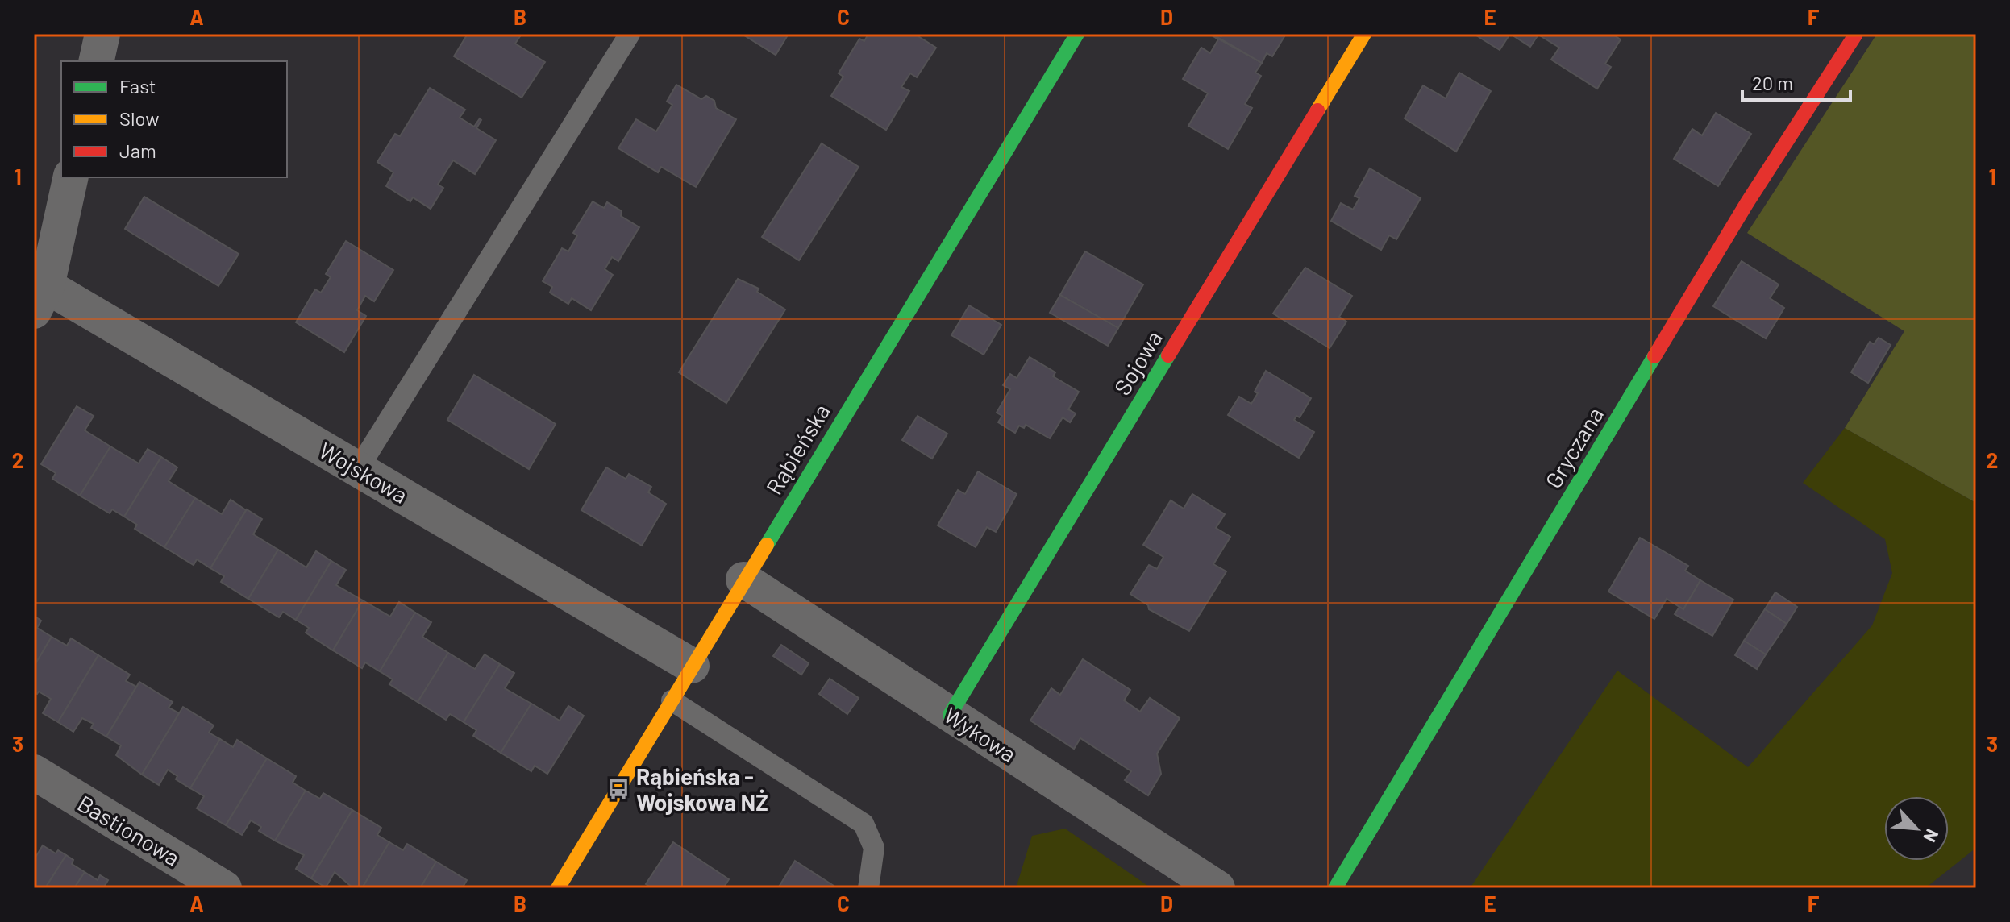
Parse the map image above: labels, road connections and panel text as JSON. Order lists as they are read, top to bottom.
{
  "streets": {
    "street": [
      "Sojowa",
      "Gryczana",
      "Rąbieńska",
      "Wojskowa",
      "Wykowa",
      "Bastionowa"
    ]
  },
  "crossings": [
    ["Sojowa", "Wykowa"],
    ["Rąbieńska", "Wojskowa"],
    ["Rąbieńska", "Wykowa"]
  ],
  "places": {
    "bus stop": ["Rąbieńska - Wojskowa NŻ"]
  },
  "legend": ["Fast", "Slow", "Jam"],
  "scale_bar": "20 m",
  "north": "bottom right",
  "grid": {
    "columns": [
      "A",
      "B",
      "C",
      "D",
      "E",
      "F"
    ],
    "rows": ["1", "2", "3"]
  }
}
